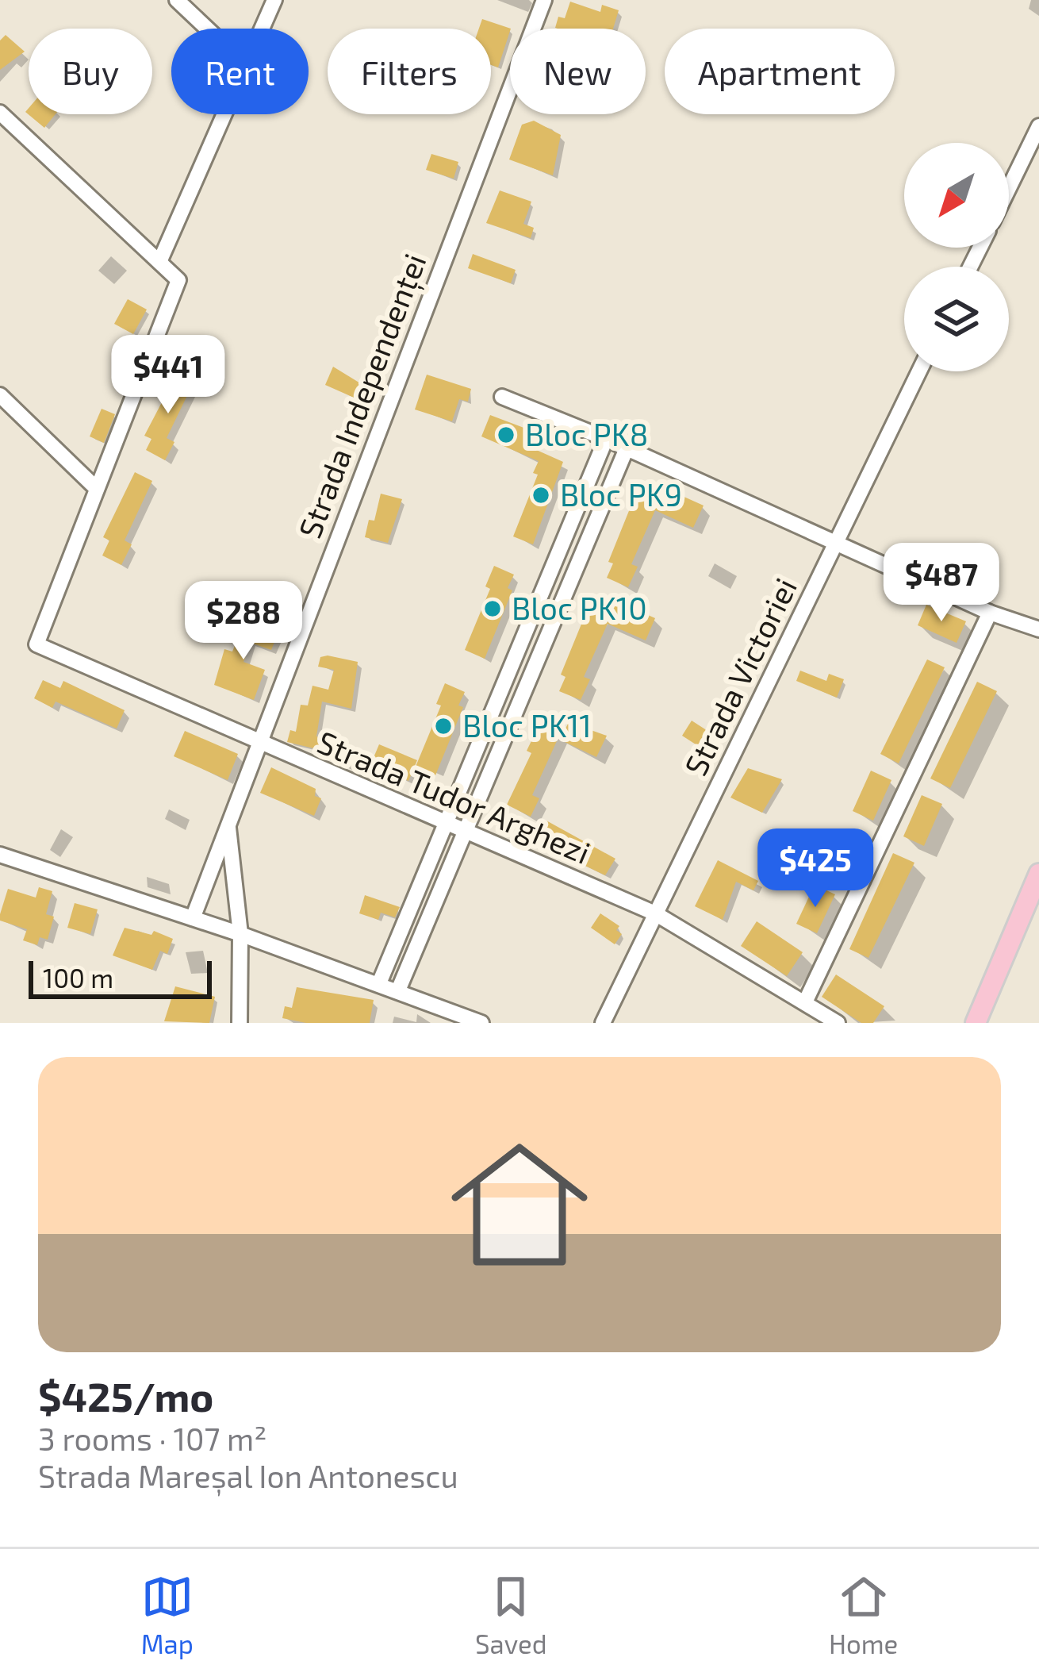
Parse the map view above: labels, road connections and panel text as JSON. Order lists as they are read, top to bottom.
{
  "streets": {
    "street": ["Strada Independenței", "Strada Victoriei", "Strada Tudor Arghezi"]
  },
  "crossings": [
    ["Strada Independenței", "Strada Tudor Arghezi"],
    ["Strada Victoriei", "Strada Tudor Arghezi"]
  ],
  "places": [
    "Bloc PK8",
    "Bloc PK9",
    "Bloc PK10",
    "Bloc PK11"
  ],
  "scale_bar": "100 m",
  "north": "bottom left",
  "page": {
    "chip": [
      "Buy",
      "Rent",
      "Filters",
      "New",
      "Apartment"
    ],
    "price": [
      "$441",
      "$487",
      "$288",
      "$425"
    ],
    "scale": "100 m",
    "list": [
      {
        "name": "$425/mo",
        "note": "3 rooms · 107 m² · Strada Mareșal Ion Antonescu"
      }
    ],
    "tabs": ["Map", "Saved", "Home"]
  }
}
